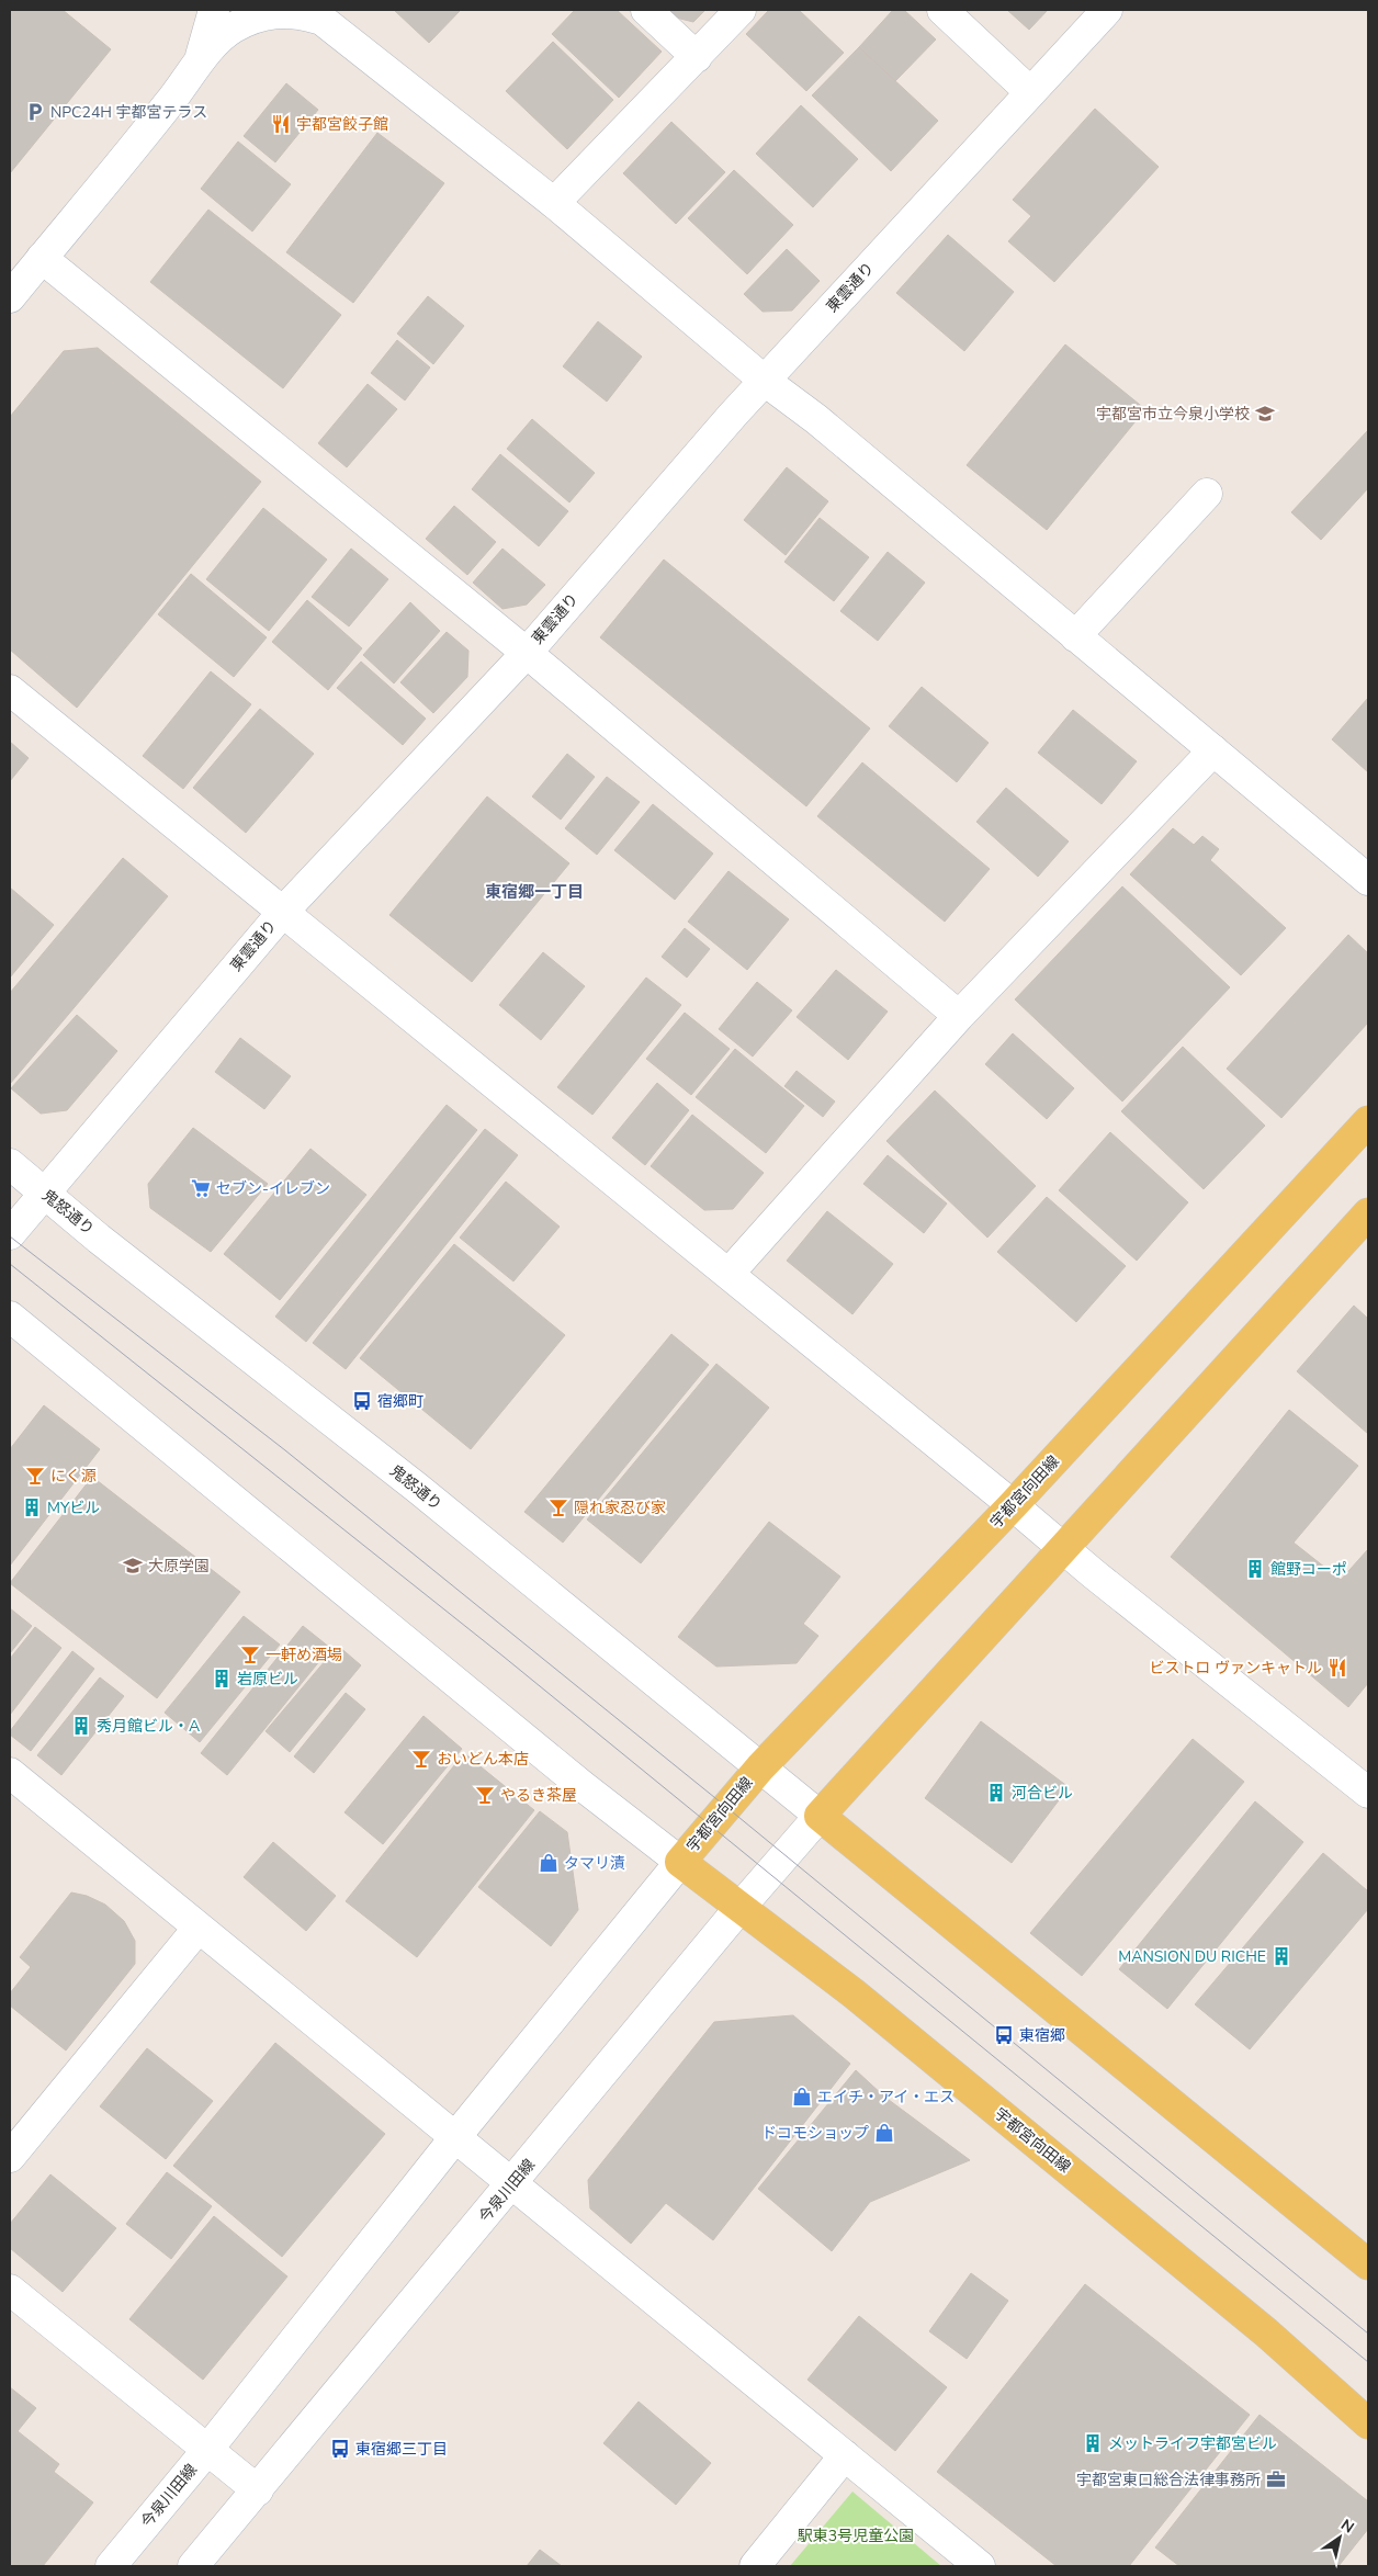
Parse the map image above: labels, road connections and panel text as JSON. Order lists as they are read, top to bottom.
{
  "streets": {
    "main road": ["宇都宮向田線"],
    "street": ["東雲通り", "鬼怒通り", "今泉川田線"]
  },
  "crossings": [
    ["東雲通り", "鬼怒通り"],
    ["鬼怒通り", "宇都宮向田線"],
    ["鬼怒通り", "今泉川田線"],
    ["宇都宮向田線", "今泉川田線"]
  ],
  "districts": ["東宿郷一丁目"],
  "parks": ["駅東3号児童公園"],
  "places": {
    "parking": ["NPC24H 宇都宮テラス"],
    "restaurant": ["宇都宮餃子館", "ビストロ ヴァンキャトル"],
    "school or university": ["宇都宮市立今泉小学校", "大原学園"],
    "supermarket": ["セブン-イレブン"],
    "bus stop": ["宿郷町", "東宿郷", "東宿郷三丁目"],
    "bar": [
      "にく源",
      "隠れ家忍び家",
      "一軒め酒場",
      "おいどん本店",
      "やるき茶屋"
    ],
    "building": [
      "MYビル",
      "館野コーポ",
      "岩原ビル",
      "秀月館ビル・A",
      "河合ビル",
      "MANSION DU RICHE",
      "メットライフ宇都宮ビル"
    ],
    "shop": ["タマリ漬", "エイチ・アイ・エス", "ドコモショップ"],
    "office": ["宇都宮東口総合法律事務所"]
  },
  "north": "top right"
}
